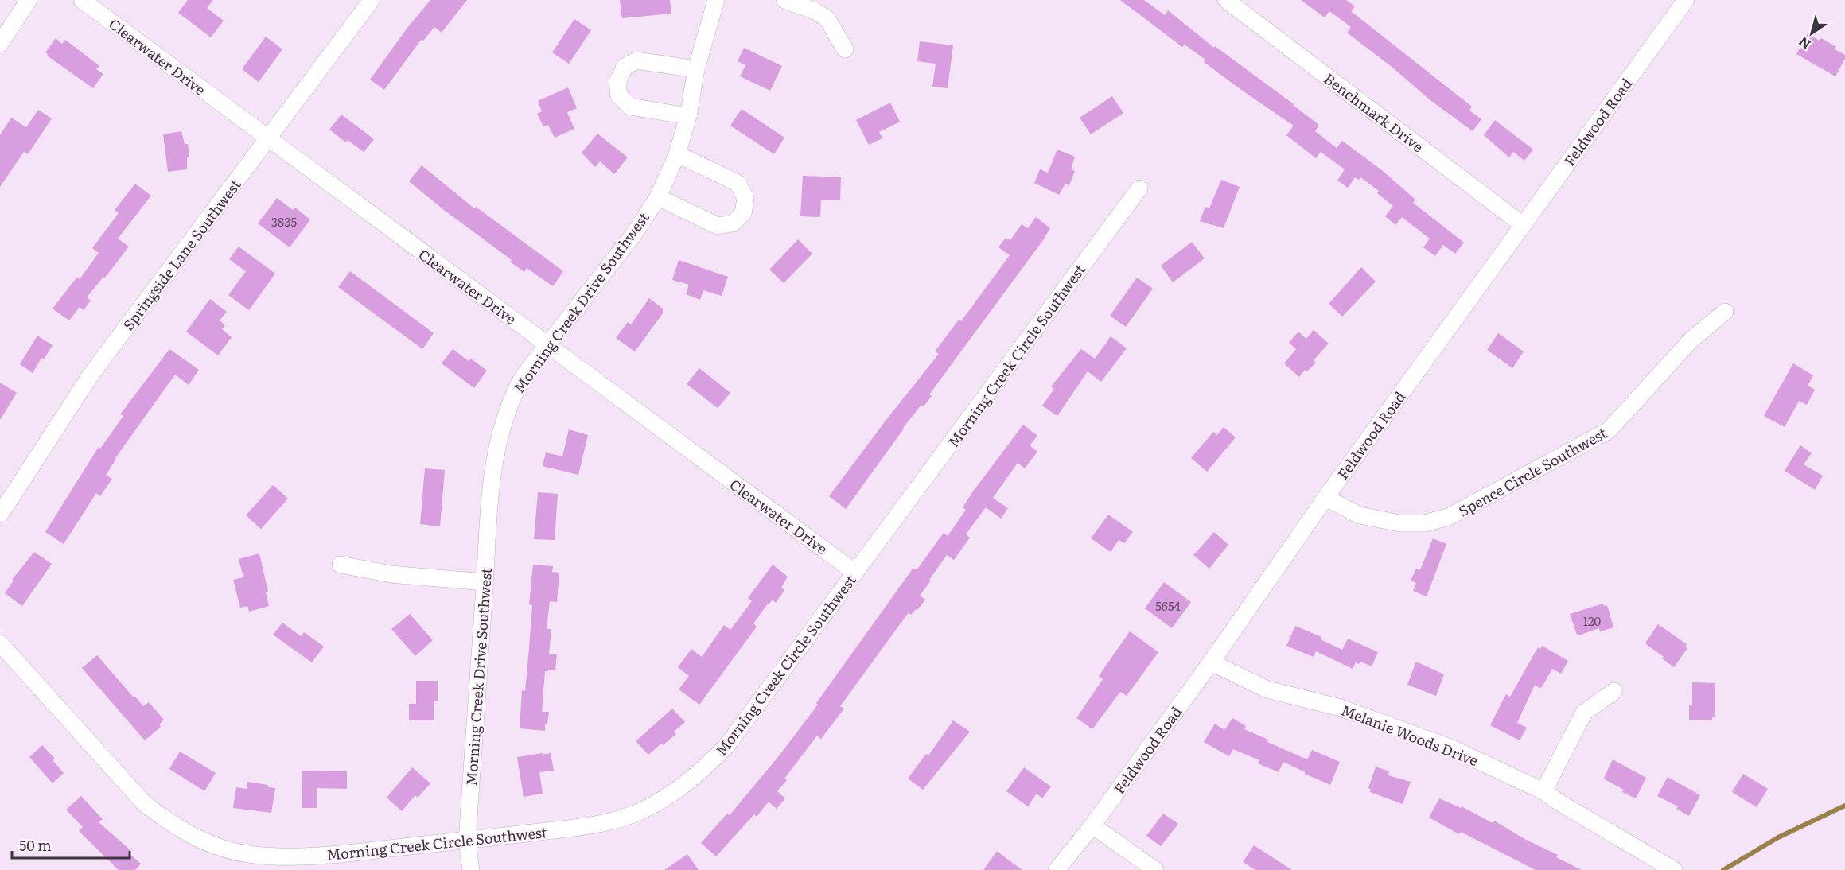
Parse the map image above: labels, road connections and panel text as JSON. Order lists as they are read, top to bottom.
{
  "streets": {
    "street": [
      "Clearwater Drive",
      "Benchmark Drive",
      "Feldwood Road",
      "Springside Lane Southwest",
      "Morning Creek Drive Southwest",
      "Morning Creek Circle Southwest",
      "Spence Circle Southwest",
      "Melanie Woods Drive"
    ]
  },
  "crossings": [
    ["Clearwater Drive", "Springside Lane Southwest"],
    ["Clearwater Drive", "Morning Creek Drive Southwest"],
    ["Clearwater Drive", "Morning Creek Circle Southwest"],
    ["Benchmark Drive", "Feldwood Road"],
    ["Feldwood Road", "Spence Circle Southwest"],
    ["Feldwood Road", "Melanie Woods Drive"],
    ["Morning Creek Drive Southwest", "Morning Creek Circle Southwest"]
  ],
  "house_numbers": ["3835", "5654", "120"],
  "scale_bar": "50 m",
  "north": "bottom left"
}
